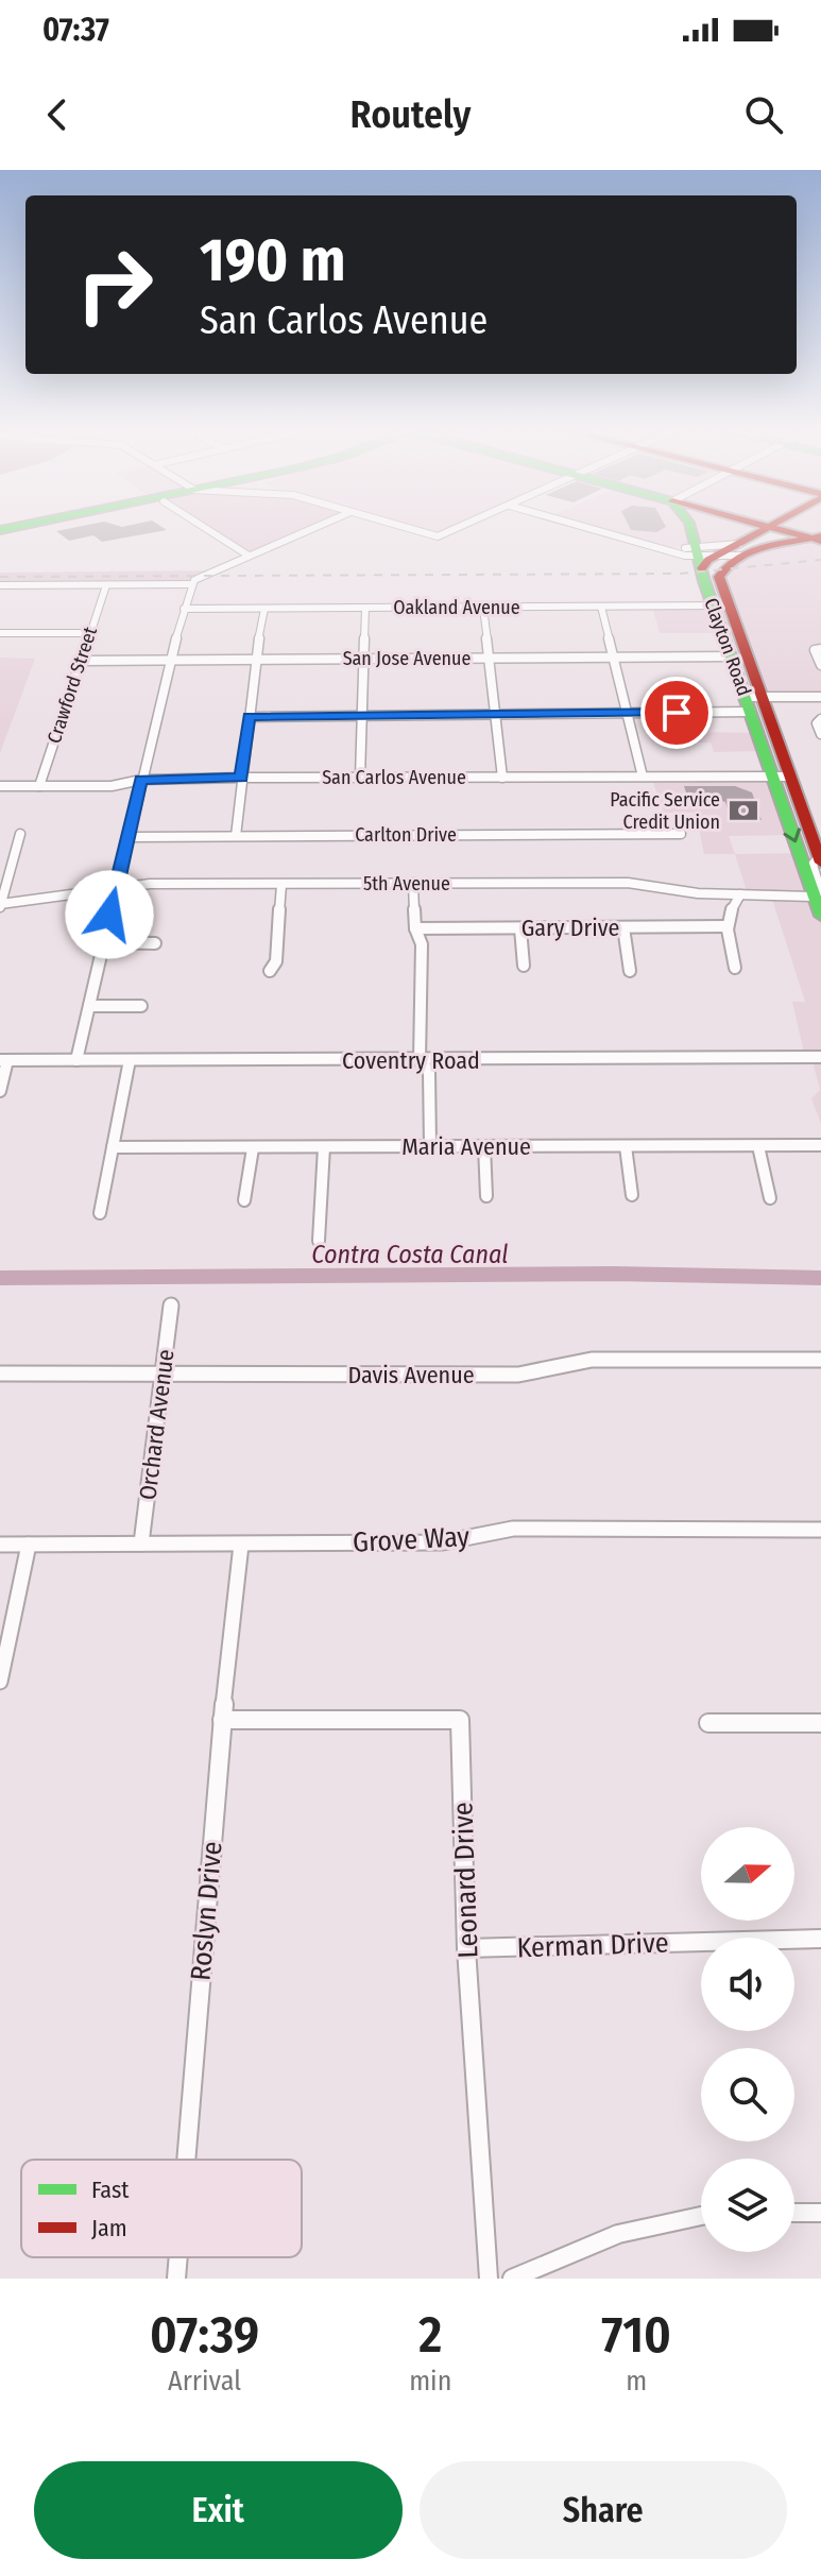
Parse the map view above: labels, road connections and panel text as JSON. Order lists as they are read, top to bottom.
{
  "streets": {
    "main road": ["Clayton Road"],
    "street": [
      "Oakland Avenue",
      "San Jose Avenue",
      "Crawford Street",
      "San Carlos Avenue",
      "Carlton Drive",
      "5th Avenue",
      "Gary Drive",
      "Coventry Road",
      "Maria Avenue",
      "Davis Avenue",
      "Orchard Avenue",
      "Grove Way",
      "Leonard Drive",
      "Roslyn Drive",
      "Kerman Drive"
    ]
  },
  "crossings": [
    ["Oakland Avenue", "Clayton Road"],
    ["Clayton Road", "San Jose Avenue"],
    ["Clayton Road", "San Carlos Avenue"],
    ["Clayton Road", "5th Avenue"],
    ["San Jose Avenue", "Crawford Street"],
    ["Crawford Street", "San Carlos Avenue"],
    ["Davis Avenue", "Orchard Avenue"],
    ["Orchard Avenue", "Grove Way"],
    ["Grove Way", "Roslyn Drive"],
    ["Leonard Drive", "Roslyn Drive"],
    ["Leonard Drive", "Kerman Drive"]
  ],
  "water": ["Contra Costa Canal"],
  "places": {
    "bank": ["Pacific Service Credit Union"]
  },
  "legend": ["Fast", "Jam"],
  "north": "right",
  "page": {
    "status": "07:37",
    "header": "Routely",
    "turn": ["190 m", "San Carlos Avenue"],
    "eta": [
      "07:39",
      "Arrival",
      "2",
      "min",
      "710",
      "m"
    ],
    "buttons": ["Exit", "Share"]
  }
}
